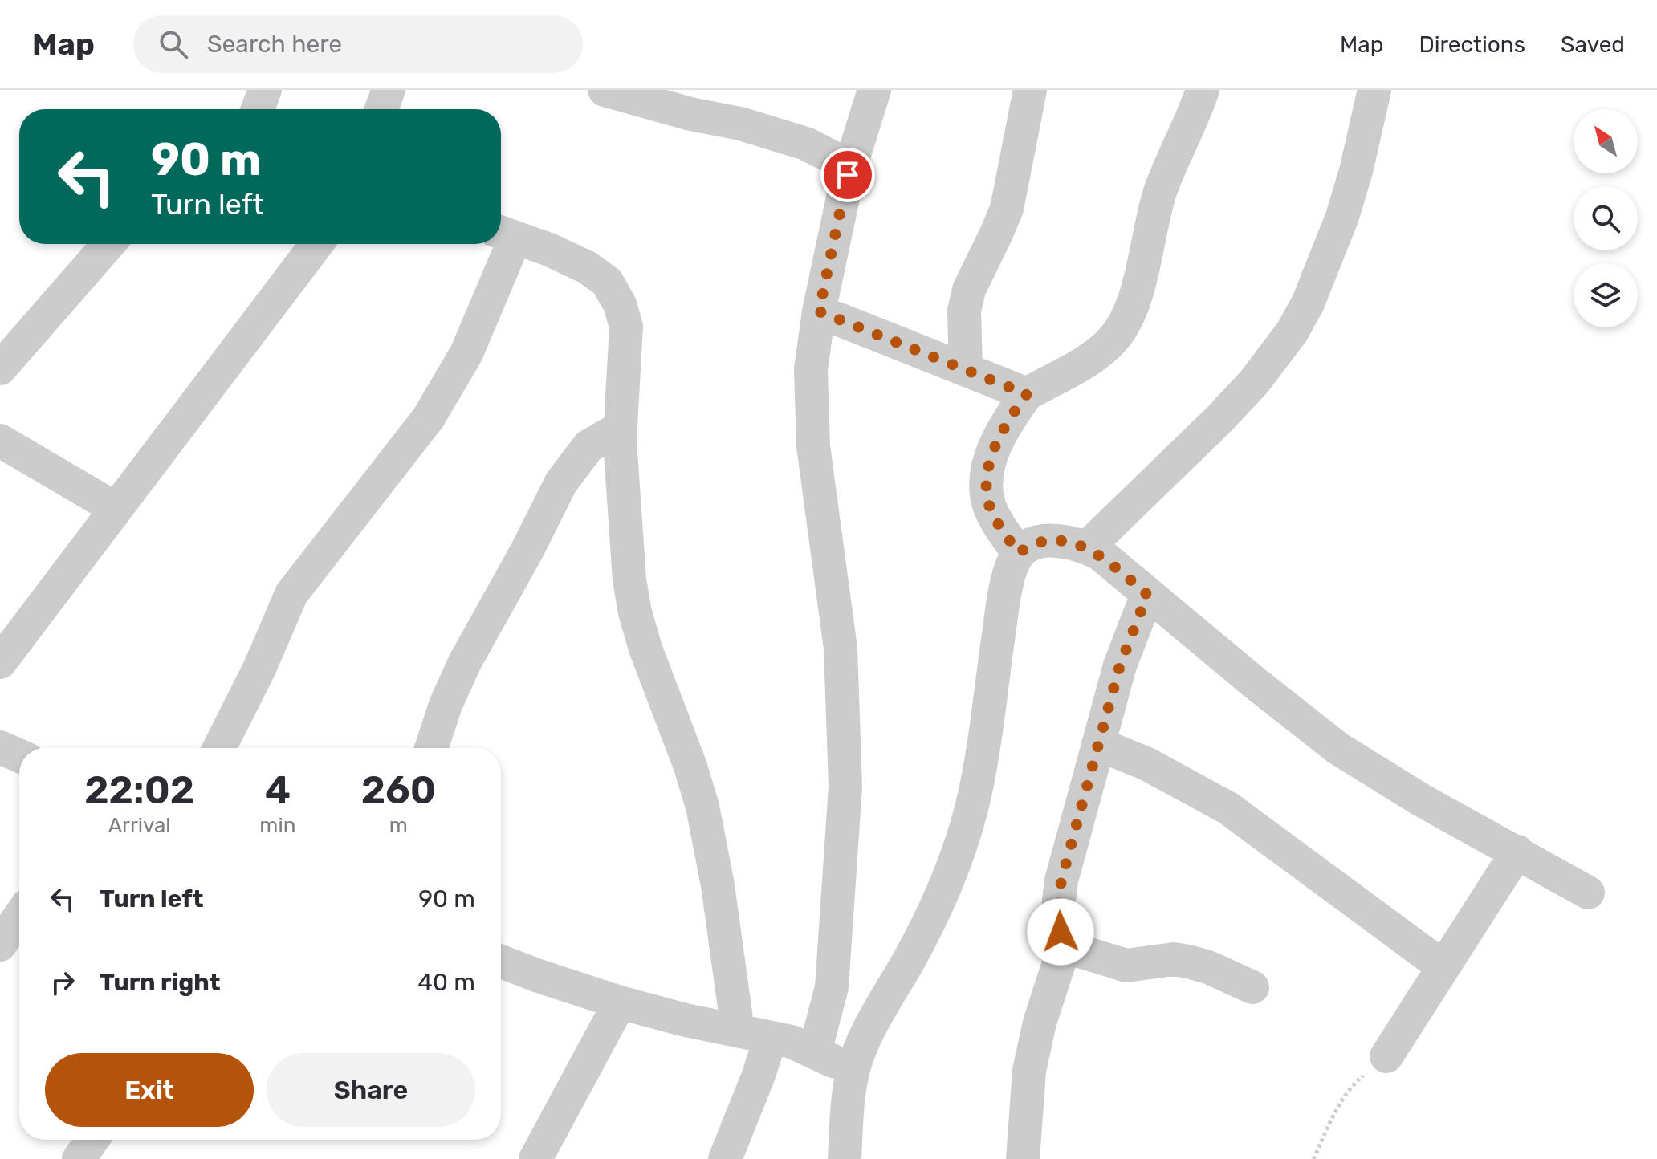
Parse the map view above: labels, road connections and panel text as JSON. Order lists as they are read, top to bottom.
{
  "north": "top left",
  "page": {
    "header": "Map",
    "search": "Search here",
    "nav": ["Map", "Directions", "Saved"],
    "turn": ["90 m", "Turn left"],
    "eta": [
      "22:02",
      "Arrival",
      "4",
      "min",
      "260",
      "m"
    ],
    "list": [
      {
        "name": "Turn left",
        "value": "90 m"
      },
      {
        "name": "Turn right",
        "value": "40 m"
      }
    ],
    "buttons": ["Exit", "Share"]
  }
}
